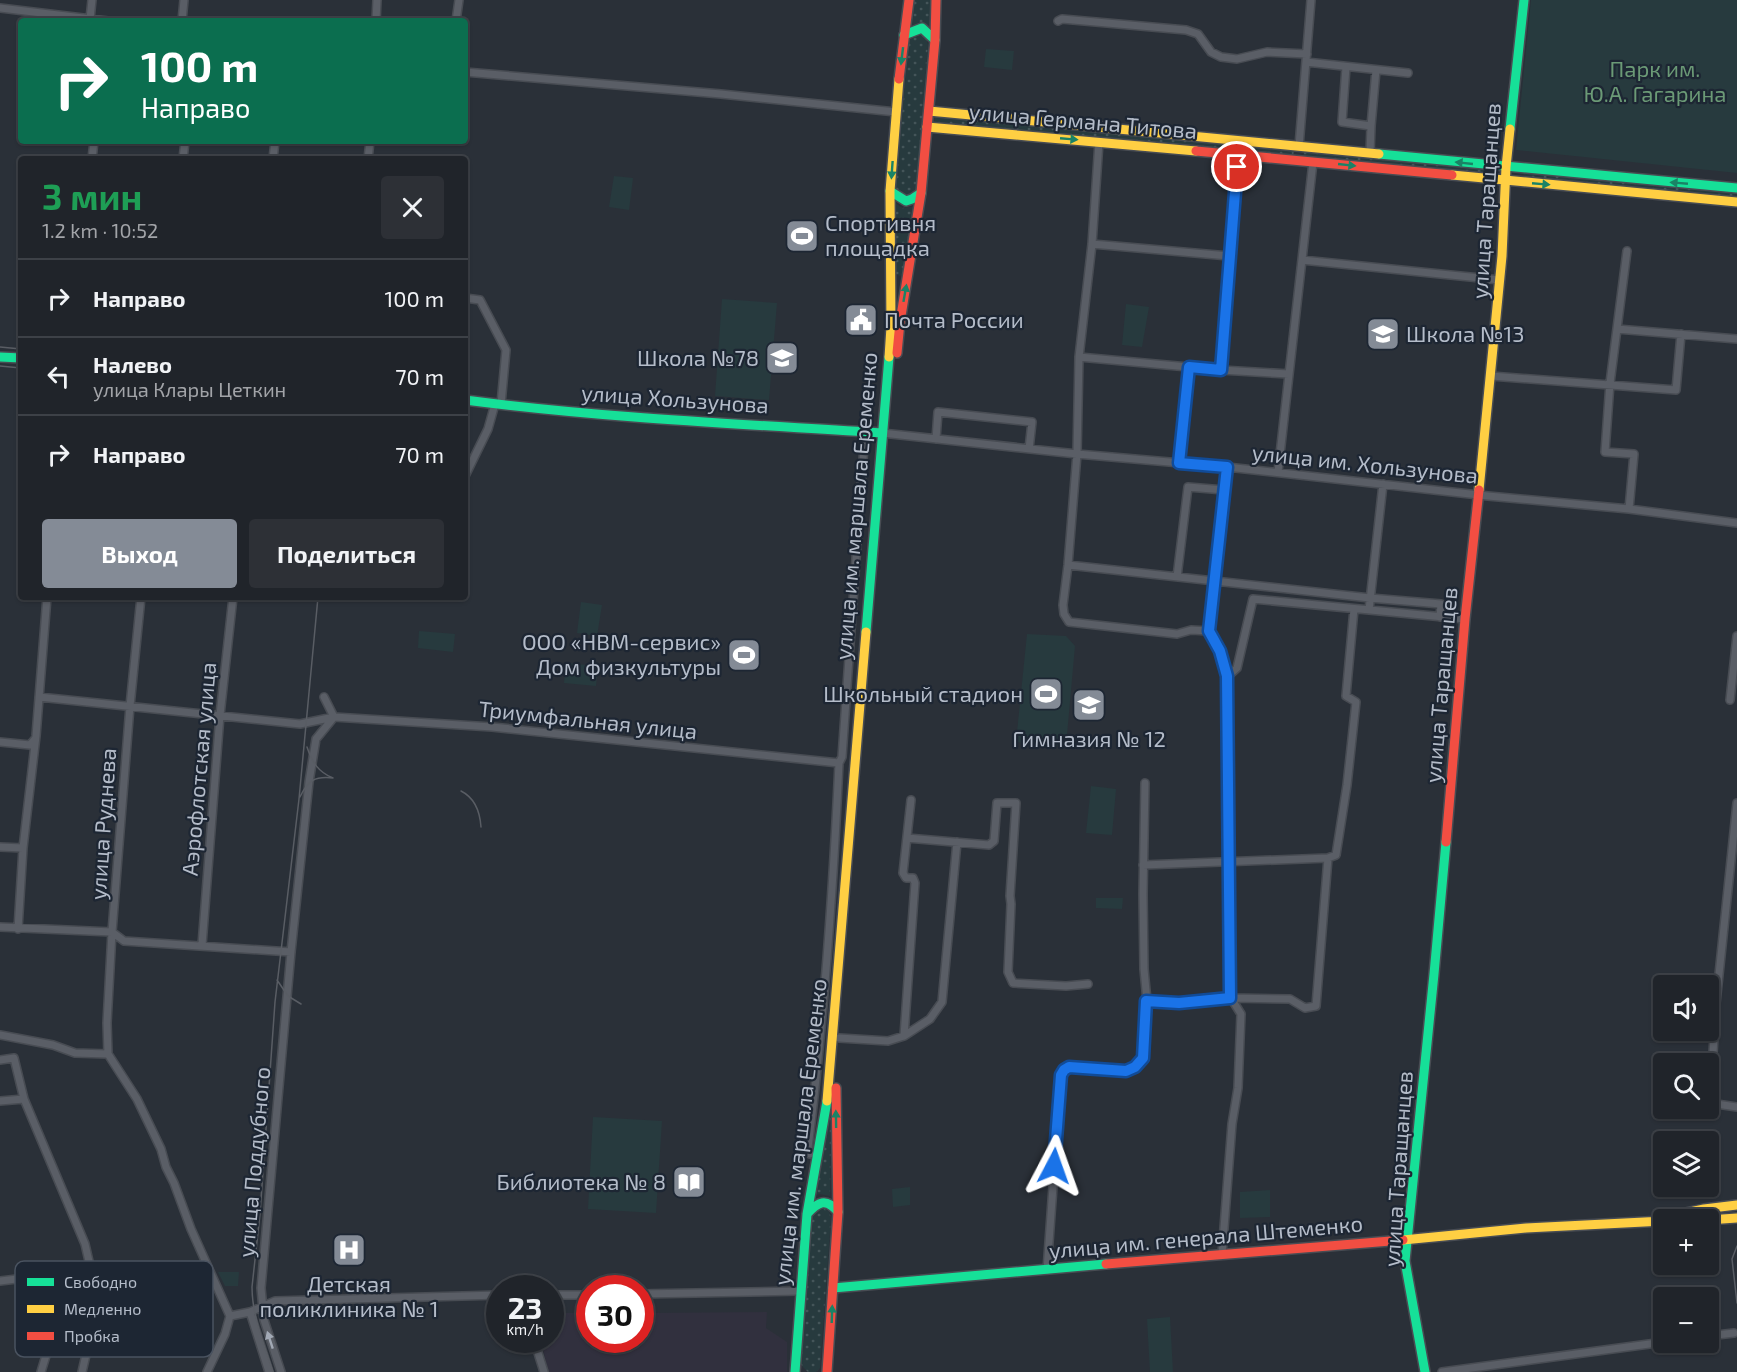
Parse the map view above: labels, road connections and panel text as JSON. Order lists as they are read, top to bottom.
{
  "streets": {
    "main road": [
      "улица Германа Титова",
      "улица Таращанцев",
      "улица Хользунова",
      "улица им. маршала Еременко",
      "улица им. генерала Штеменко"
    ],
    "street": [
      "улица им. Хользунова",
      "Триумфальная улица",
      "Аэрофлотская улица",
      "улица Руднева",
      "улица Поддубного"
    ]
  },
  "crossings": [
    ["улица Германа Титова", "улица Таращанцев"],
    ["улица Германа Титова", "улица им. маршала Еременко"],
    ["улица Таращанцев", "улица им. Хользунова"],
    ["улица Таращанцев", "улица им. генерала Штеменко"],
    ["улица Хользунова", "улица им. Хользунова"],
    ["улица Хользунова", "улица им. маршала Еременко"],
    ["улица им. Хользунова", "улица им. маршала Еременко"],
    ["улица им. маршала Еременко", "Триумфальная улица"],
    ["улица им. маршала Еременко", "улица им. генерала Штеменко"],
    ["Триумфальная улица", "Аэрофлотская улица"],
    ["Триумфальная улица", "улица Руднева"],
    ["Триумфальная улица", "улица Поддубного"]
  ],
  "parks": ["Парк им. Ю.А. Гагарина"],
  "places": {
    "sports": ["Спортивня площадка", "ООО «НВМ-сервис» Дом физкультуры", "Школьный стадион"],
    "public building": ["Почта России"],
    "school or university": ["Школа №13", "Школа №78", "Гимназия № 12"],
    "library": ["Библиотека № 8"],
    "hospital": ["Детская поликлиника № 1"]
  },
  "legend": ["Свободно", "Медленно", "Пробка"],
  "page": {
    "turn": ["100 m", "Направо"],
    "heading": ["3 мин", "1.2 km · 10:52"],
    "list": [
      {
        "name": "Направо",
        "value": "100 m"
      },
      {
        "name": "Налево",
        "note": "улица Клары Цеткин",
        "value": "70 m"
      },
      {
        "name": "Направо",
        "value": "70 m"
      }
    ],
    "buttons": ["Выход", "Поделиться"],
    "map_buttons": ["+", "−"],
    "speed": "23 km/h",
    "limit": "30"
  }
}
